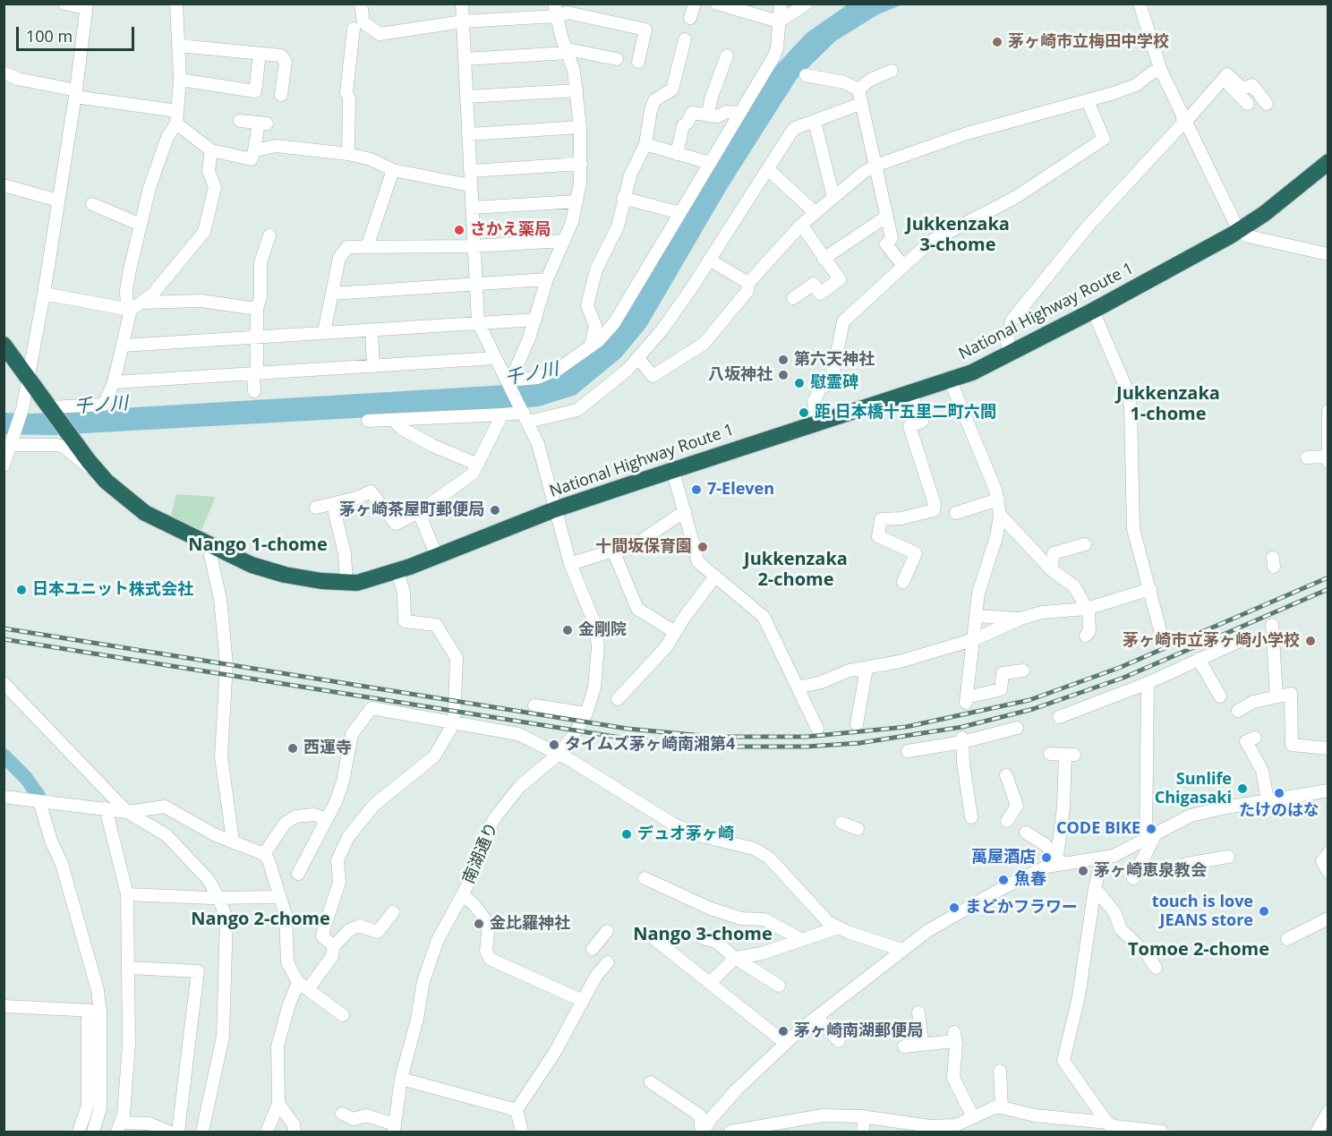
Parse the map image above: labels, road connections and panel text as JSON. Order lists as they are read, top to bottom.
{
  "streets": {
    "highway": ["National Highway Route 1"],
    "street": ["南湖通り"]
  },
  "crossings": [
    ["National Highway Route 1", "南湖通り"]
  ],
  "districts": [
    "Jukkenzaka 3-chome",
    "Jukkenzaka 1-chome",
    "Nango 1-chome",
    "Jukkenzaka 2-chome",
    "Nango 2-chome",
    "Nango 3-chome",
    "Tomoe 2-chome"
  ],
  "water": ["千ノ川"],
  "places": [
    "茅ヶ崎市立梅田中学校",
    "さかえ薬局",
    "第六天神社",
    "八坂神社",
    "慰霊碑",
    "距 日本橋十五里二町六間",
    "7-Eleven",
    "茅ヶ崎茶屋町郵便局",
    "十間坂保育園",
    "日本ユニット株式会社",
    "金剛院",
    "茅ヶ崎市立茅ヶ崎小学校",
    "タイムズ茅ヶ崎南湘第4",
    "西運寺",
    "Sunlife Chigasaki",
    "たけのはな",
    "CODE BIKE",
    "デュオ茅ヶ崎",
    "萬屋酒店",
    "茅ヶ崎恵泉教会",
    "魚春",
    "まどかフラワー",
    "touch is love JEANS store",
    "金比羅神社",
    "茅ヶ崎南湖郵便局"
  ],
  "scale_bar": "100 m"
}
